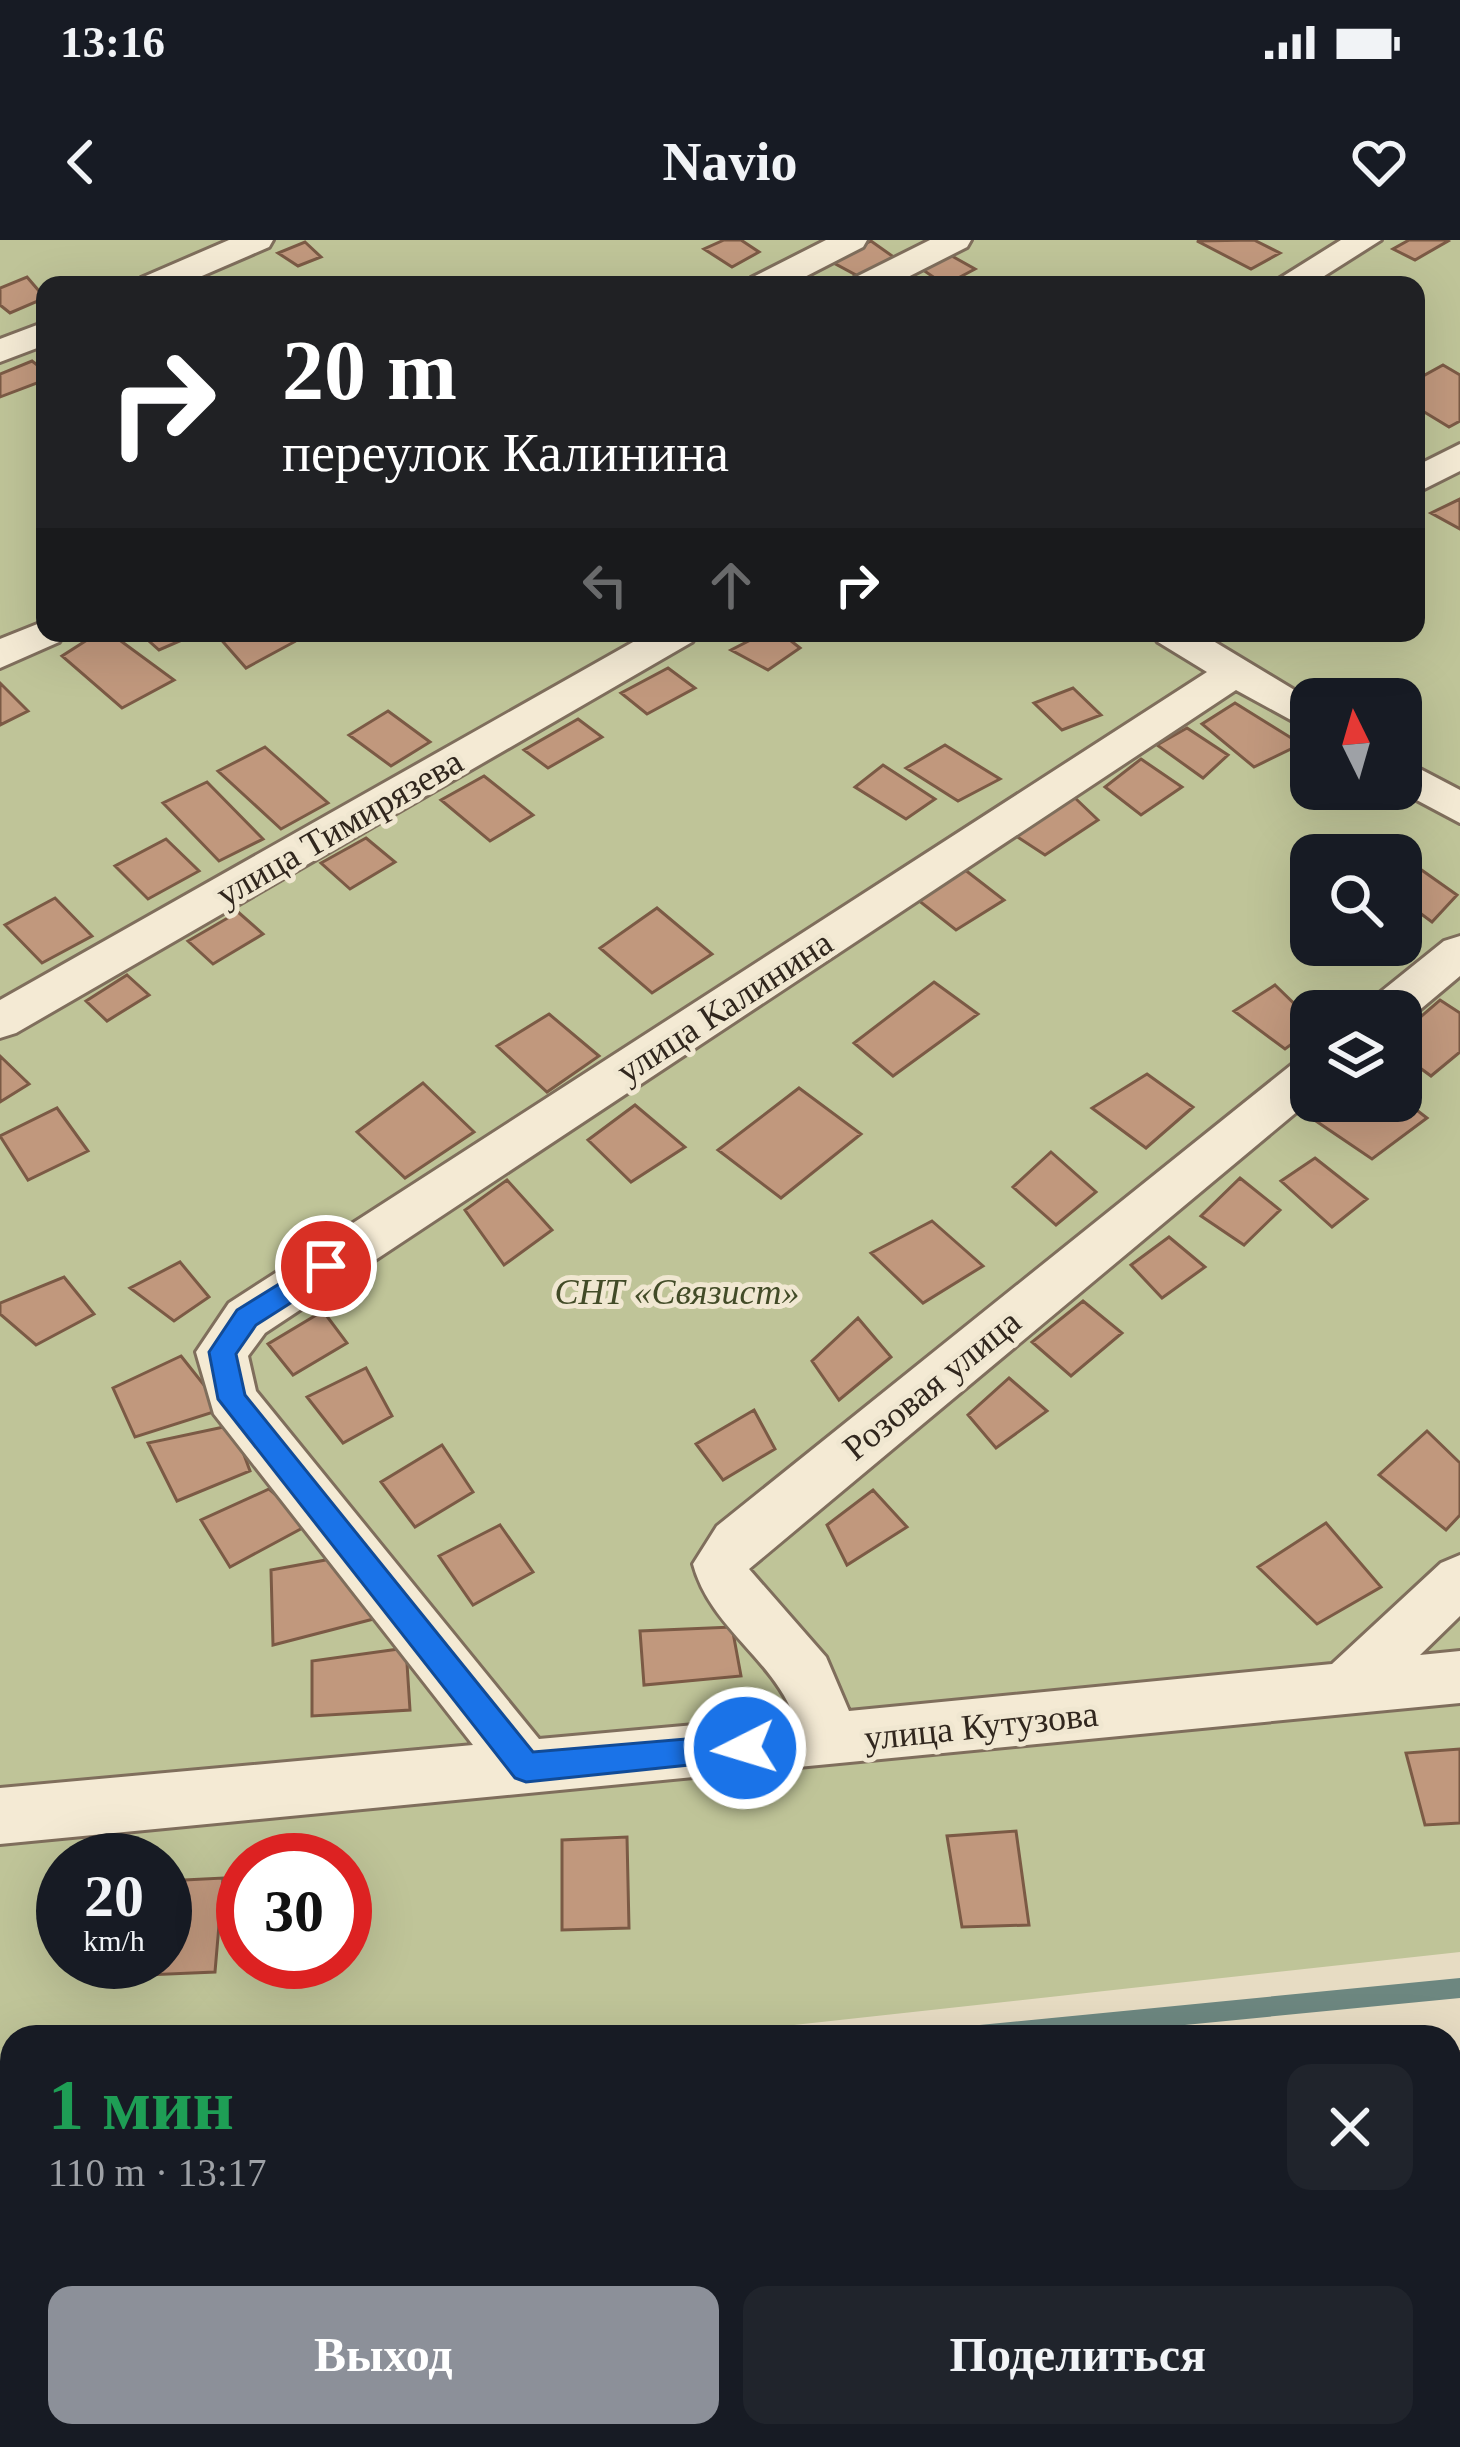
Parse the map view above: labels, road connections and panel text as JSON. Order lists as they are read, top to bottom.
{
  "streets": {
    "street": [
      "улица Тимирязева",
      "улица Калинина",
      "Розовая улица",
      "улица Кутузова"
    ]
  },
  "crossings": [
    ["улица Калинина", "улица Кутузова"],
    ["Розовая улица", "улица Кутузова"]
  ],
  "parks": ["СНТ «Связист»"],
  "north": "top",
  "page": {
    "status": "13:16",
    "header": "Navio",
    "turn": ["20 m", "переулок Калинина"],
    "speed": "20 km/h",
    "limit": "30",
    "heading": ["1 мин", "110 m · 13:17"],
    "buttons": ["Выход", "Поделиться"]
  }
}
